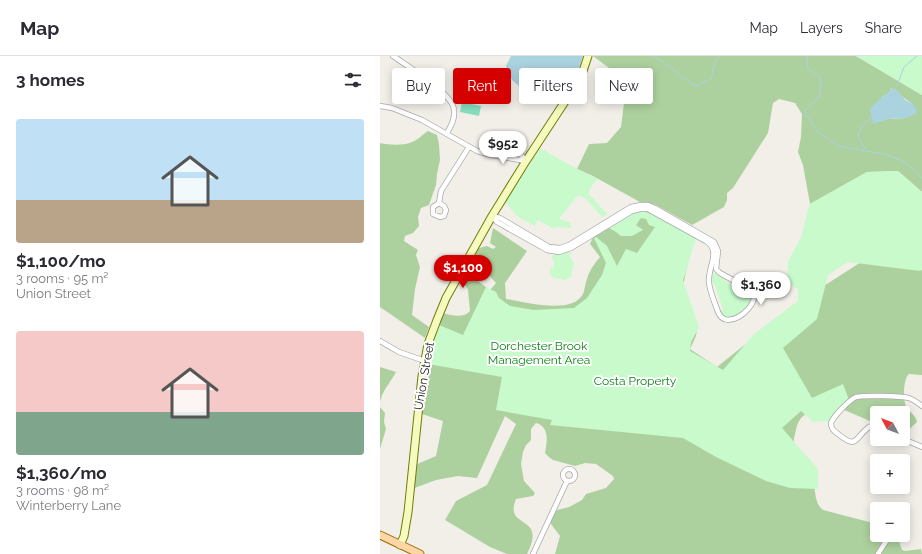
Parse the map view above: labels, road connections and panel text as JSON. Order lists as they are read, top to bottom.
{
  "streets": {
    "main road": ["Union Street"]
  },
  "parks": ["Dorchester Brook Management Area", "Costa Property"],
  "north": "top left",
  "page": {
    "header": "Map",
    "nav": ["Map", "Layers", "Share"],
    "heading": "3 homes",
    "chip": [
      "Buy",
      "Rent",
      "Filters",
      "New"
    ],
    "list": [
      {
        "name": "$1,100/mo",
        "note": "3 rooms · 95 m² · Union Street"
      },
      {
        "name": "$1,360/mo",
        "note": "3 rooms · 98 m² · Winterberry Lane"
      }
    ],
    "price": ["$952", "$1,100", "$1,360"],
    "map_buttons": ["+", "−"]
  }
}
